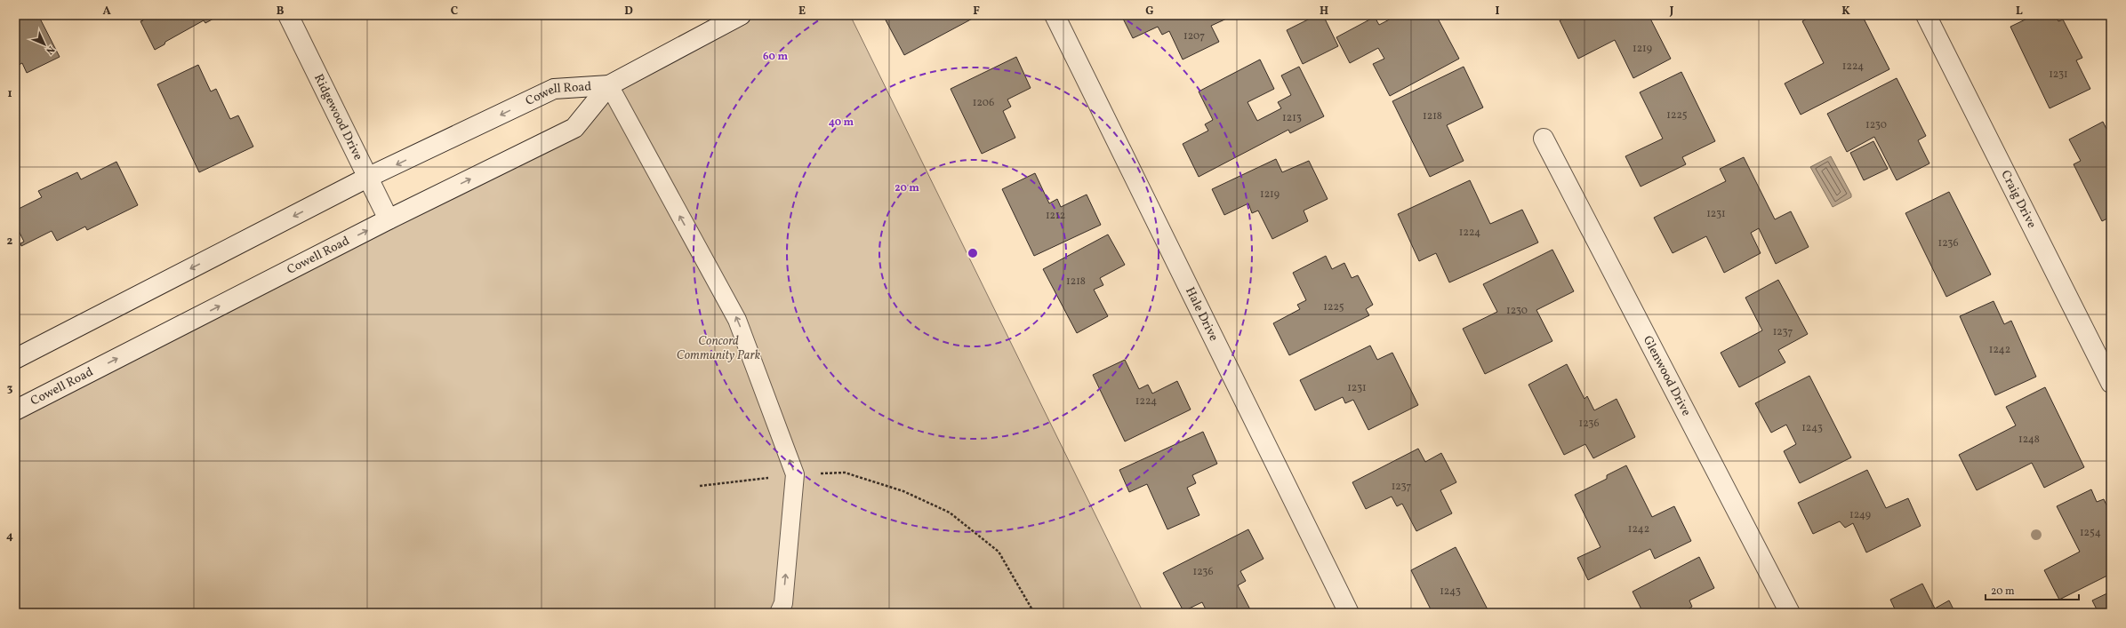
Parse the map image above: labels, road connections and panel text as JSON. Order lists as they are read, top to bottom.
{
  "streets": {
    "street": [
      "Cowell Road",
      "Ridgewood Drive",
      "Craig Drive",
      "Hale Drive",
      "Glenwood Drive"
    ]
  },
  "crossings": [
    ["Cowell Road", "Ridgewood Drive"]
  ],
  "parks": ["Concord Community Park"],
  "house_numbers": [
    "1207",
    "1219",
    "1224",
    "1231",
    "1206",
    "1225",
    "1218",
    "1213",
    "1230",
    "1219",
    "1231",
    "1212",
    "1224",
    "1236",
    "1218",
    "1225",
    "1230",
    "1237",
    "1242",
    "1231",
    "1224",
    "1236",
    "1243",
    "1248",
    "1237",
    "1249",
    "1242",
    "1254",
    "1236",
    "1243"
  ],
  "scale_bar": "20 m",
  "north": "bottom right",
  "grid": {
    "columns": [
      "A",
      "B",
      "C",
      "D",
      "E",
      "F",
      "G",
      "H",
      "I",
      "J",
      "K",
      "L"
    ],
    "rows": [
      "1",
      "2",
      "3",
      "4"
    ]
  },
  "rings": ["60 m", "40 m", "20 m"]
}
